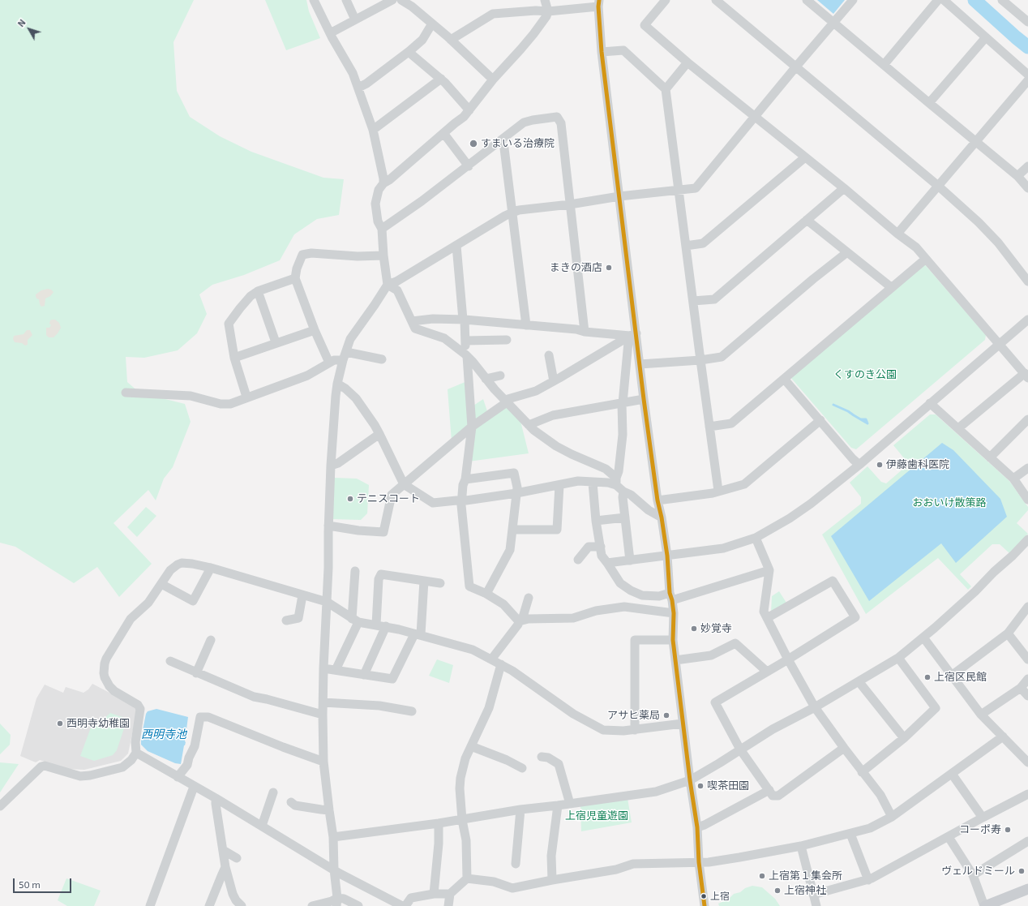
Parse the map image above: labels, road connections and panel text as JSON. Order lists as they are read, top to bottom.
{
  "water": ["西明寺池"],
  "parks": ["くすのき公園", "おおいけ散策路", "上宿児童遊園"],
  "places": [
    "すまいる治療院",
    "まきの酒店",
    "伊藤歯科医院",
    "テニスコート",
    "妙覚寺",
    "上宿区民館",
    "アサヒ薬局",
    "西明寺幼稚園",
    "喫茶田園",
    "コーポ寿",
    "ヴェルドミール",
    "上宿第１集会所",
    "上宿神社",
    "上宿"
  ],
  "scale_bar": "50 m",
  "north": "top left"
}
